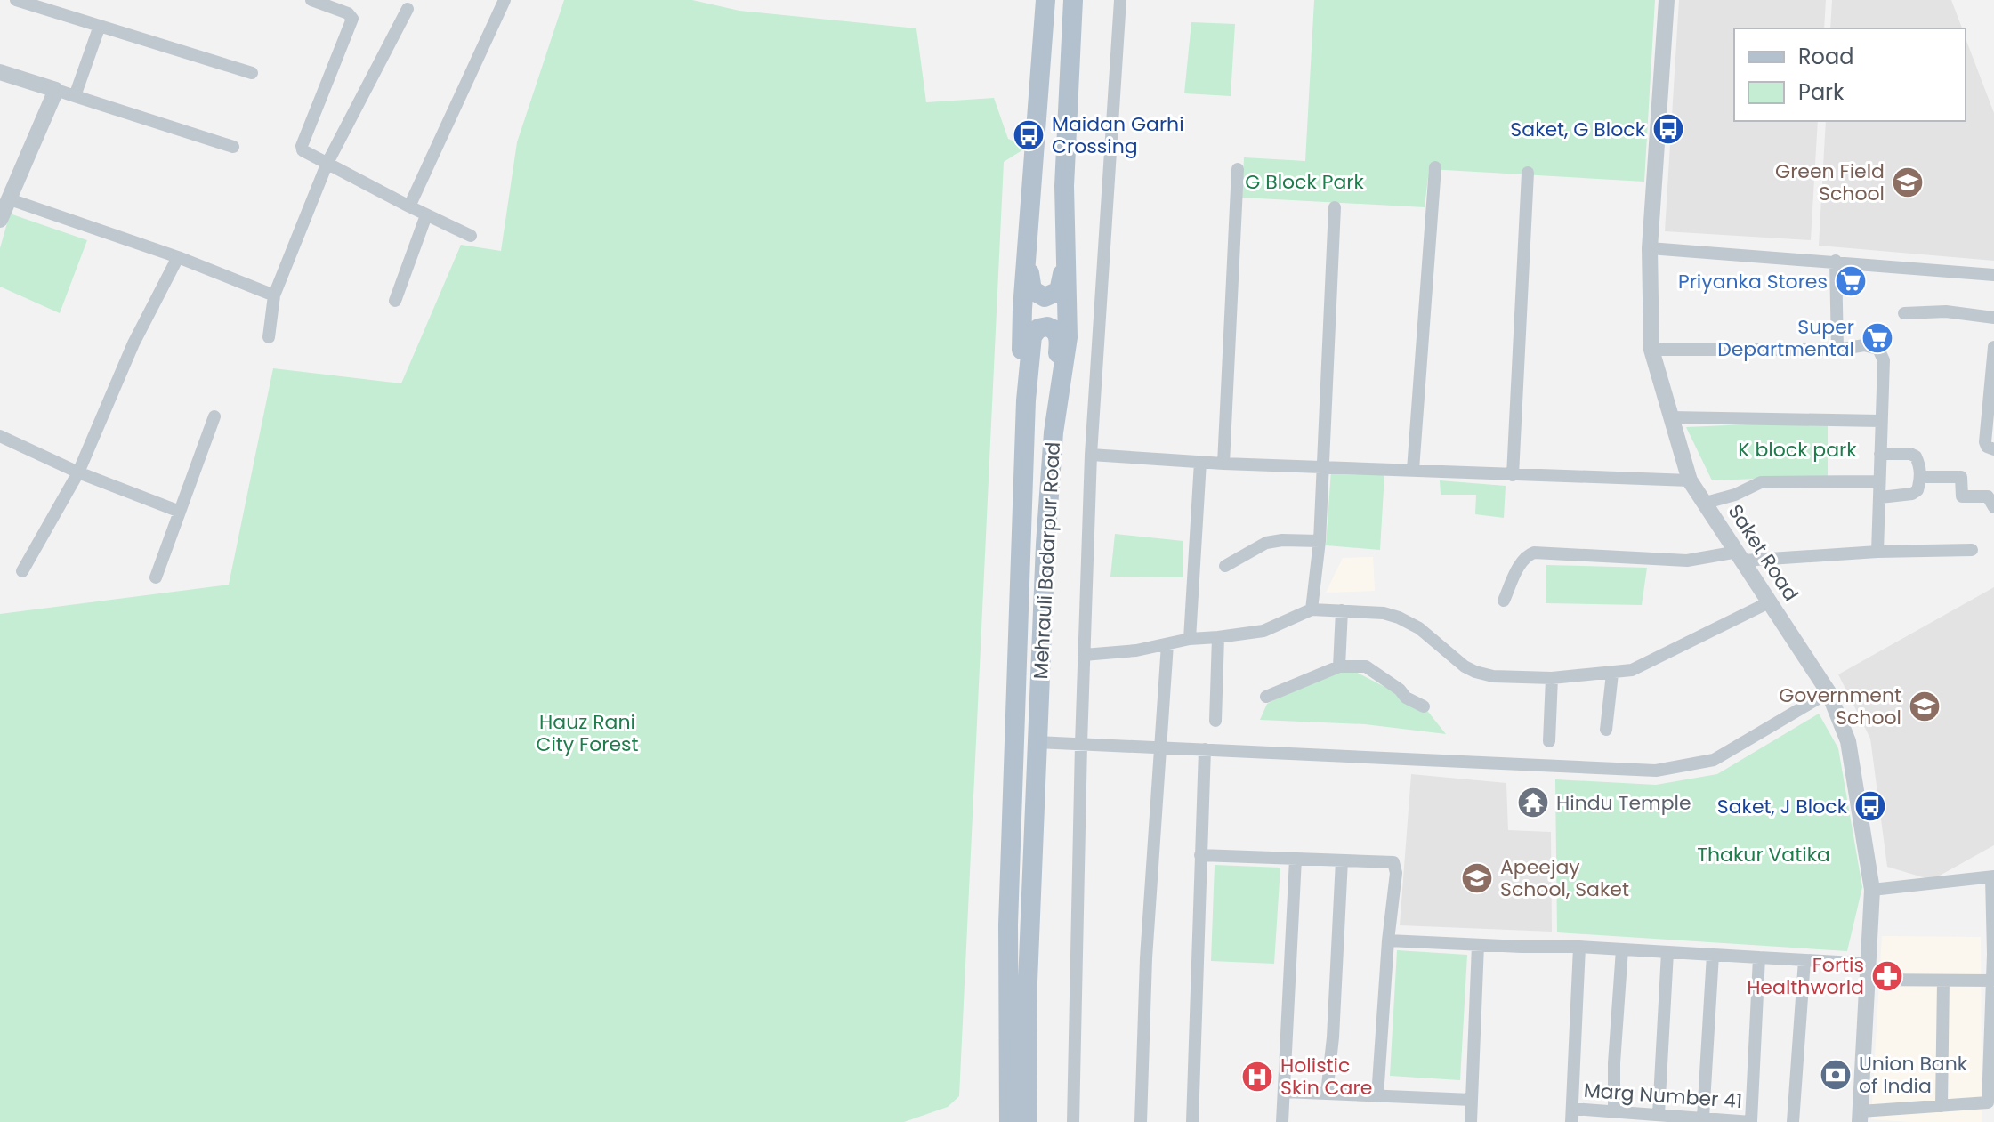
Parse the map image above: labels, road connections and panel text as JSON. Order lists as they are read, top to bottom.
{
  "streets": {
    "main road": ["Mehrauli Badarpur Road"],
    "street": ["Saket Road", "Marg Number 41"]
  },
  "parks": [
    "G Block Park",
    "K block park",
    "Hauz Rani City Forest",
    "Thakur Vatika"
  ],
  "places": {
    "bus stop": ["Saket, G Block", "Maidan Garhi Crossing", "Saket, J Block"],
    "school or university": ["Green Field School", "Government School", "Apeejay School, Saket"],
    "supermarket": ["Priyanka Stores", "Super Departmental"],
    "temple": ["Hindu Temple"],
    "pharmacy": ["Fortis Healthworld"],
    "bank": ["Union Bank of India"],
    "hospital": ["Holistic Skin Care"]
  },
  "legend": ["Road", "Park"]
}
